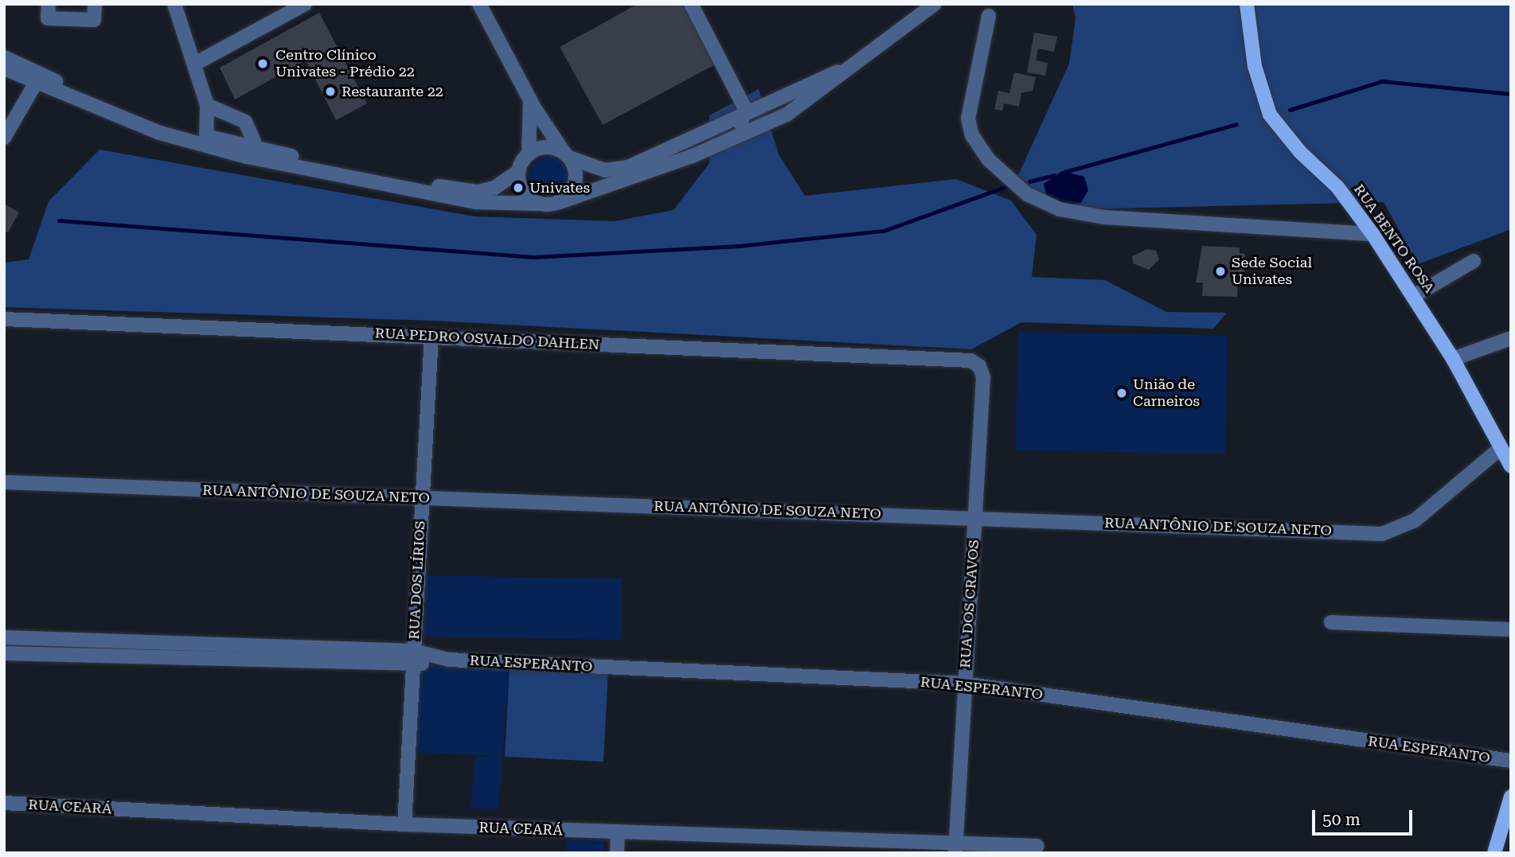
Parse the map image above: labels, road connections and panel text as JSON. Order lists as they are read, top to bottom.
{
  "streets": {
    "main road": ["RUA BENTO ROSA"],
    "street": [
      "RUA PEDRO OSVALDO DAHLEN",
      "RUA ANTÔNIO DE SOUZA NETO",
      "RUA DOS LÍRIOS",
      "RUA DOS CRAVOS",
      "RUA ESPERANTO",
      "RUA CEARÁ"
    ]
  },
  "crossings": [
    ["RUA BENTO ROSA", "RUA ANTÔNIO DE SOUZA NETO"],
    ["RUA PEDRO OSVALDO DAHLEN", "RUA DOS LÍRIOS"],
    ["RUA PEDRO OSVALDO DAHLEN", "RUA DOS CRAVOS"],
    ["RUA ANTÔNIO DE SOUZA NETO", "RUA DOS LÍRIOS"],
    ["RUA ANTÔNIO DE SOUZA NETO", "RUA DOS CRAVOS"],
    ["RUA DOS LÍRIOS", "RUA ESPERANTO"],
    ["RUA DOS LÍRIOS", "RUA CEARÁ"],
    ["RUA DOS CRAVOS", "RUA ESPERANTO"],
    ["RUA DOS CRAVOS", "RUA CEARÁ"]
  ],
  "places": [
    "Centro Clínico Univates - Prédio 22",
    "Restaurante 22",
    "Univates",
    "Sede Social Univates",
    "União de Carneiros"
  ],
  "scale_bar": "50 m"
}
